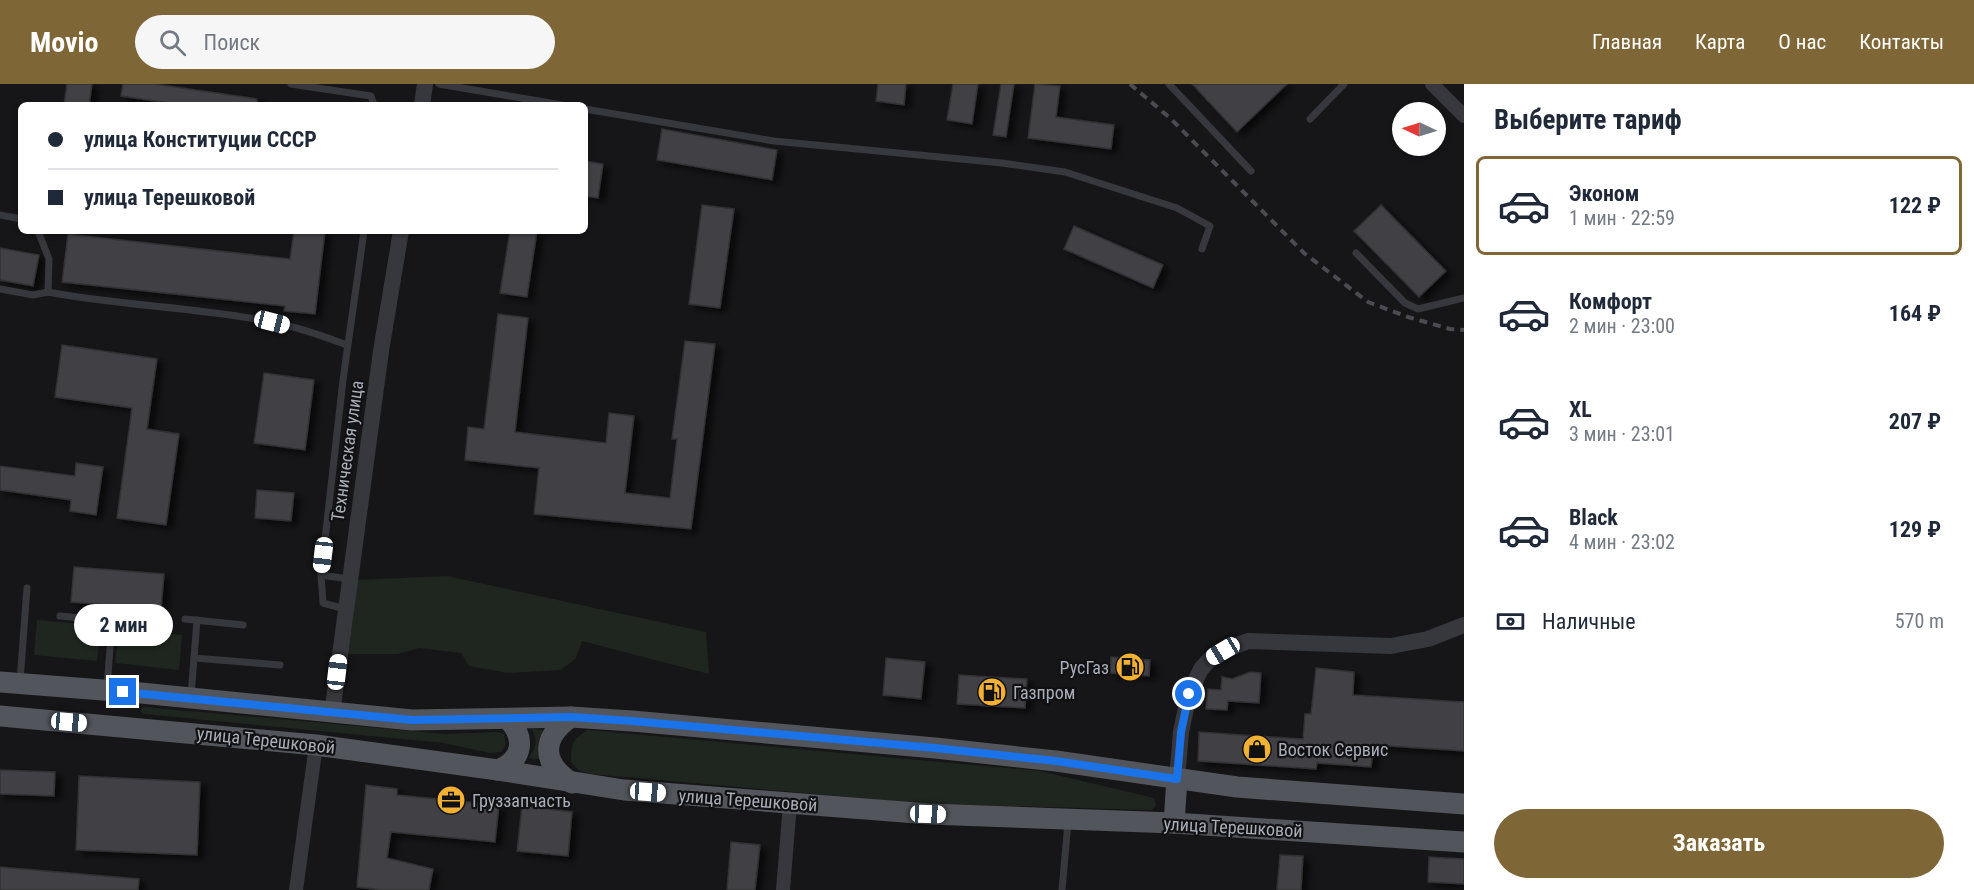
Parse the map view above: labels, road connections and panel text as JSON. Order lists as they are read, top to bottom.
{
  "streets": {
    "main road": ["улица Терешковой"],
    "street": ["Техническая улица"]
  },
  "crossings": [
    ["Техническая улица", "улица Терешковой"]
  ],
  "places": {
    "fuel station": ["РусГаз", "Газпром"],
    "shop": ["Восток Сервис"],
    "office": ["Груззапчасть"]
  },
  "north": "left",
  "page": {
    "header": "Movio",
    "search": "Поиск",
    "nav": [
      "Главная",
      "Карта",
      "О нас",
      "Контакты"
    ],
    "heading": "Выберите тариф",
    "banner": ["улица Конституции СССР", "улица Терешковой"],
    "list": [
      {
        "name": "Эконом",
        "note": "1 мин · 22:59",
        "value": "122 ₽"
      },
      {
        "name": "Комфорт",
        "note": "2 мин · 23:00",
        "value": "164 ₽"
      },
      {
        "name": "XL",
        "note": "3 мин · 23:01",
        "value": "207 ₽"
      },
      {
        "name": "Black",
        "note": "4 мин · 23:02",
        "value": "129 ₽"
      }
    ],
    "pay": ["Наличные", "570 m"],
    "bubble": "2 мин",
    "buttons": "Заказать"
  }
}
